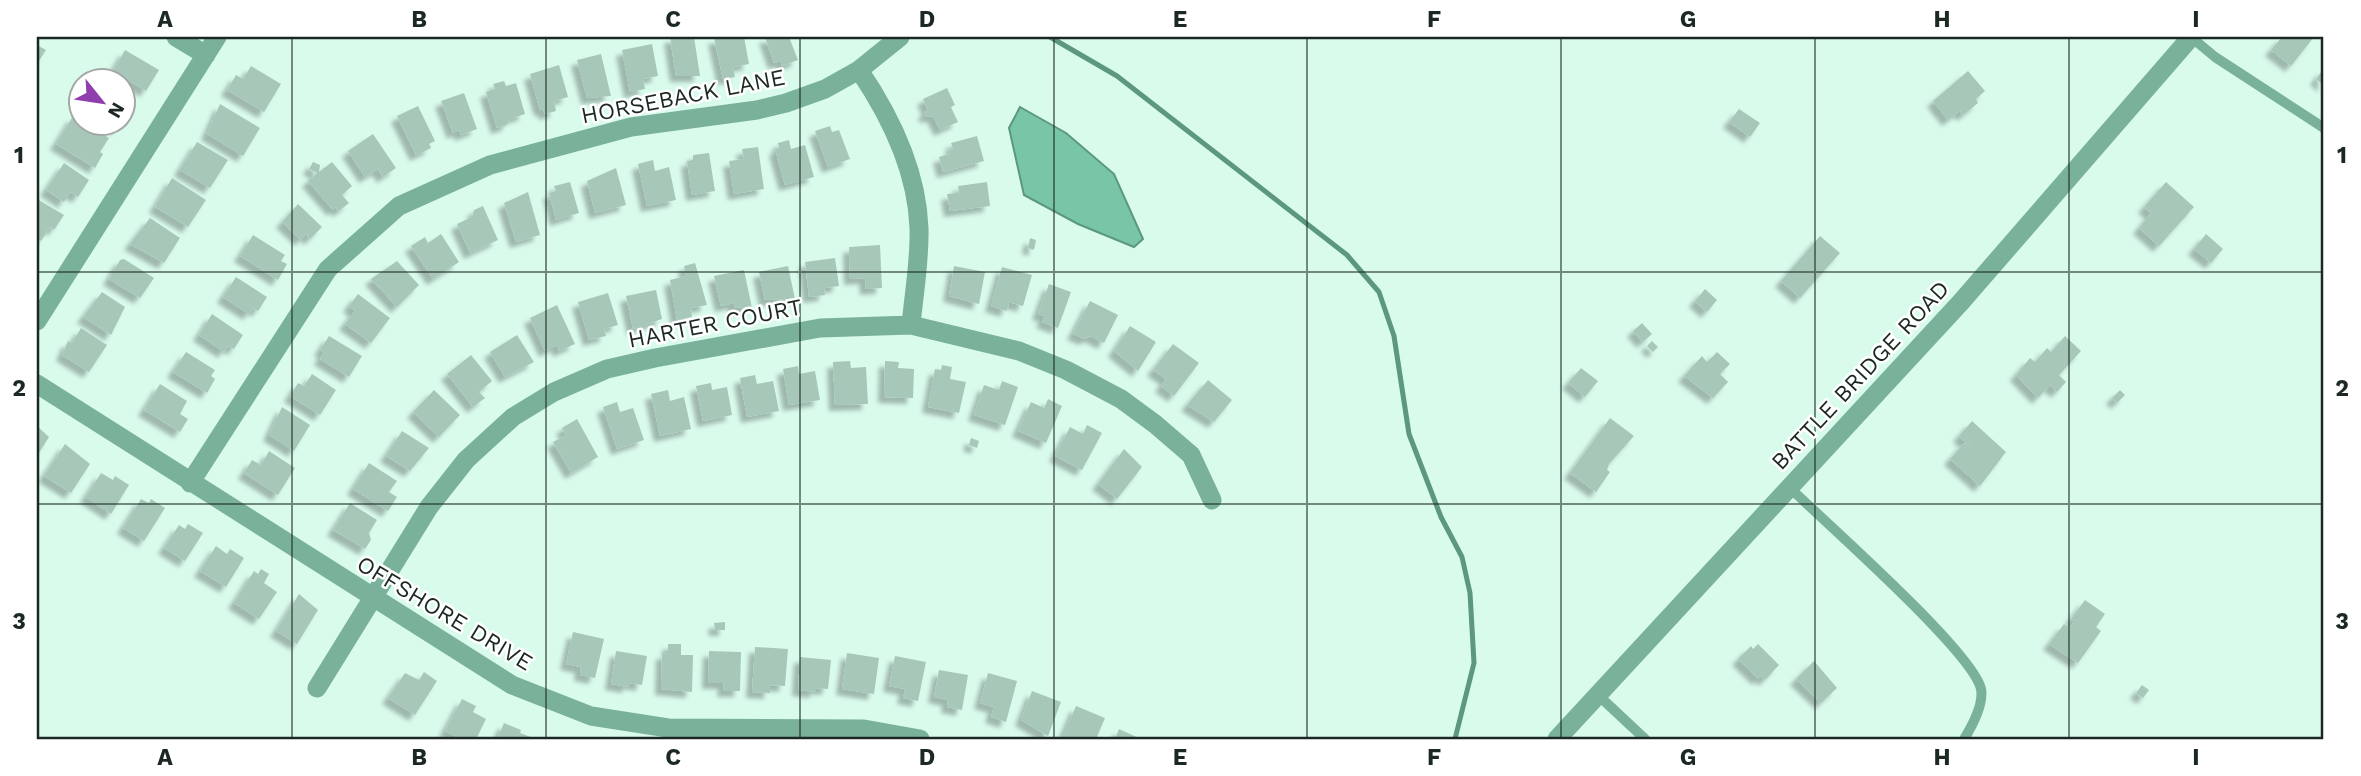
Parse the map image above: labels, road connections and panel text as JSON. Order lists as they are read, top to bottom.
{
  "streets": {
    "street": [
      "HORSEBACK LANE",
      "HARTER COURT",
      "BATTLE BRIDGE ROAD",
      "OFFSHORE DRIVE"
    ]
  },
  "crossings": [
    ["HORSEBACK LANE", "OFFSHORE DRIVE"],
    ["HARTER COURT", "OFFSHORE DRIVE"]
  ],
  "north": "bottom right",
  "grid": {
    "columns": [
      "A",
      "B",
      "C",
      "D",
      "E",
      "F",
      "G",
      "H",
      "I"
    ],
    "rows": ["1", "2", "3"]
  }
}
